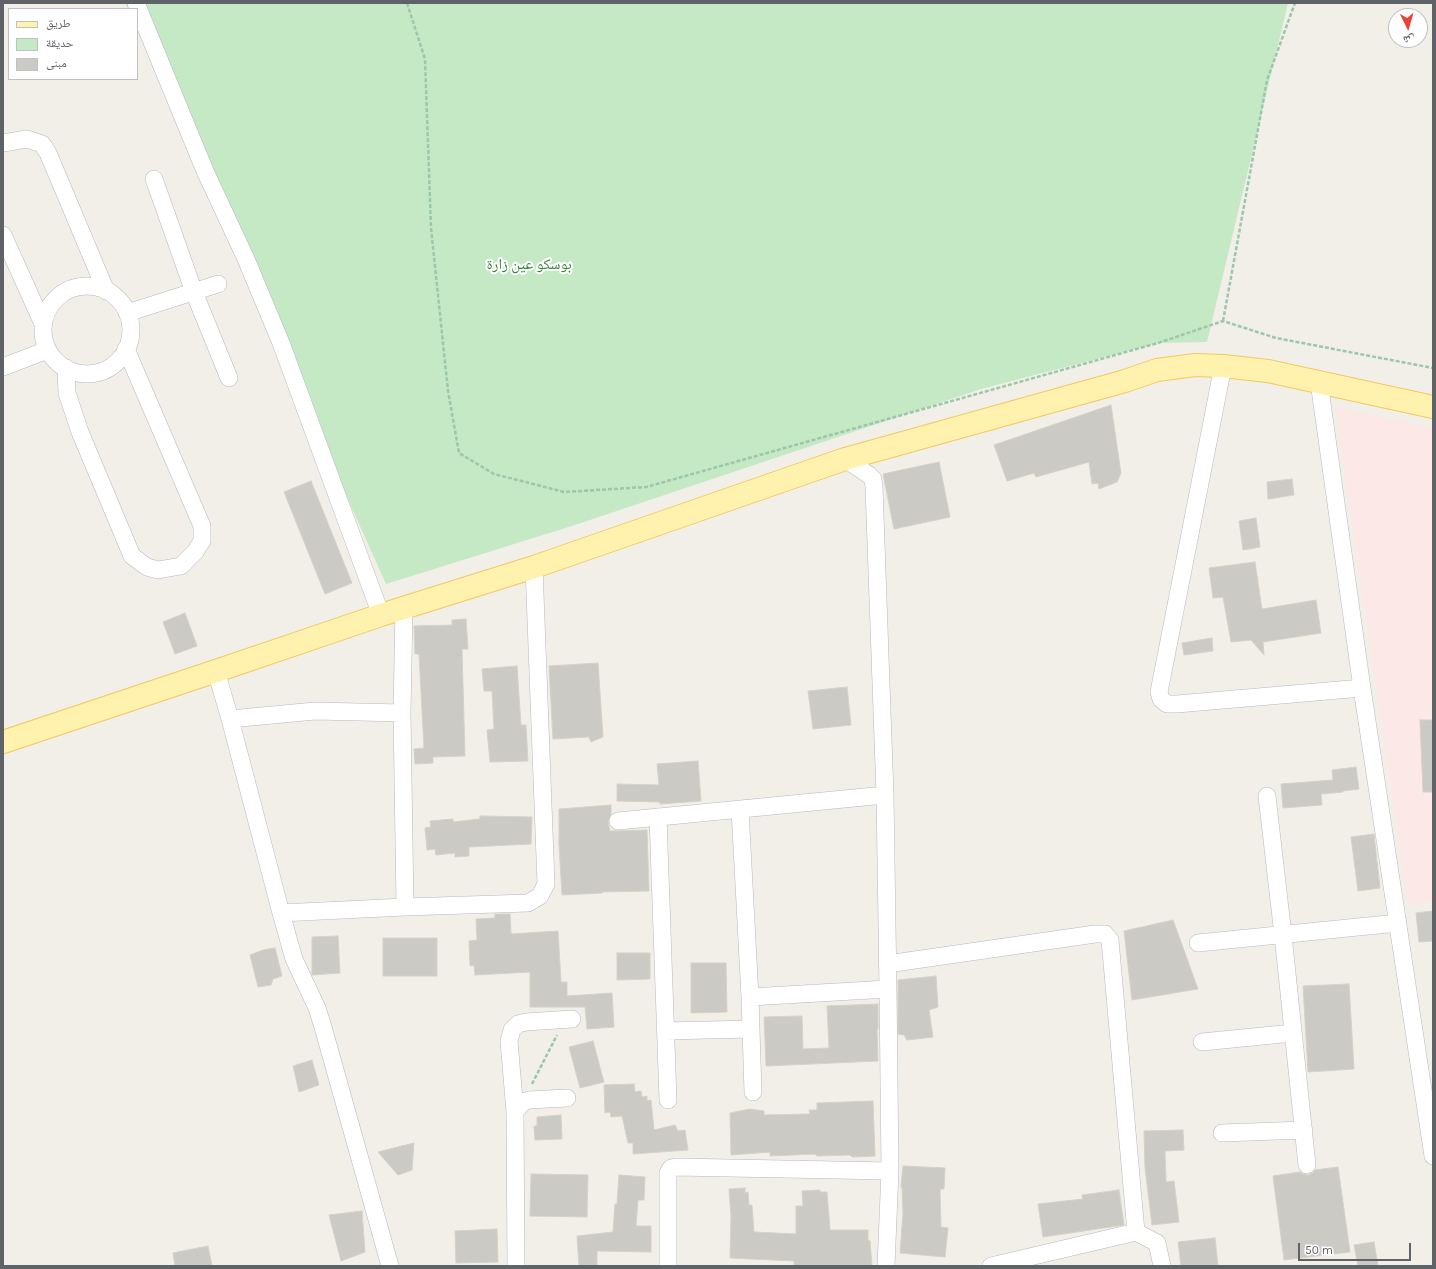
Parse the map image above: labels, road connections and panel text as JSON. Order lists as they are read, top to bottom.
{
  "parks": ["بوسكو عين زارة"],
  "legend": ["طريق", "حديقة", "مبنى"],
  "scale_bar": "50 m",
  "north": "bottom"
}
